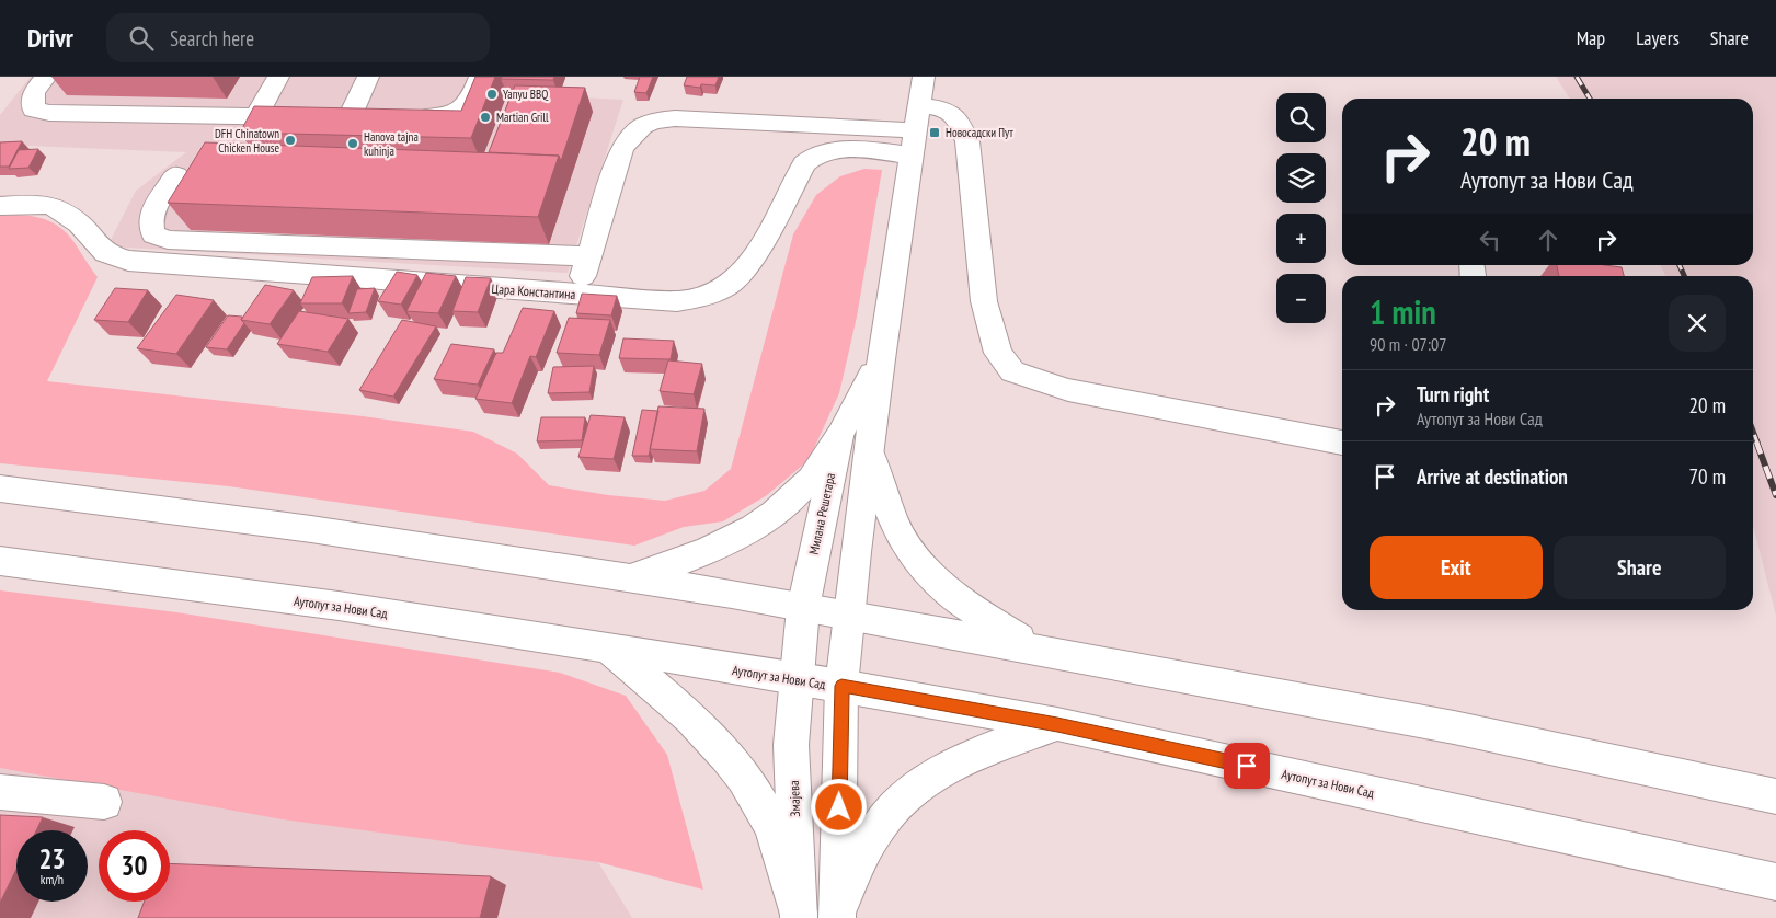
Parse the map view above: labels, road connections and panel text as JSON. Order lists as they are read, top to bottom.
{
  "streets": {
    "main road": [
      "Цара Константина",
      "Милана Решетара",
      "Аутопут за Нови Сад",
      "Змајева"
    ]
  },
  "crossings": [
    ["Цара Константина", "Милана Решетара"],
    ["Милана Решетара", "Аутопут за Нови Сад"],
    ["Милана Решетара", "Змајева"],
    ["Аутопут за Нови Сад", "Змајева"]
  ],
  "places": {
    "other": [
      "Yanyu BBQ",
      "Martian Grill",
      "DFH Chinatown Chicken House",
      "Hanova tajna kuhinja"
    ],
    "transit": ["Новосадски Пут"]
  },
  "page": {
    "header": "Drivr",
    "search": "Search here",
    "nav": ["Map", "Layers", "Share"],
    "map_buttons": ["+", "−"],
    "turn": ["20 m", "Аутопут за Нови Сад"],
    "heading": ["1 min", "90 m · 07:07"],
    "list": [
      {
        "name": "Turn right",
        "note": "Аутопут за Нови Сад",
        "value": "20 m"
      },
      {
        "name": "Arrive at destination",
        "value": "70 m"
      }
    ],
    "buttons": ["Exit", "Share"],
    "speed": "23 km/h",
    "limit": "30"
  }
}
